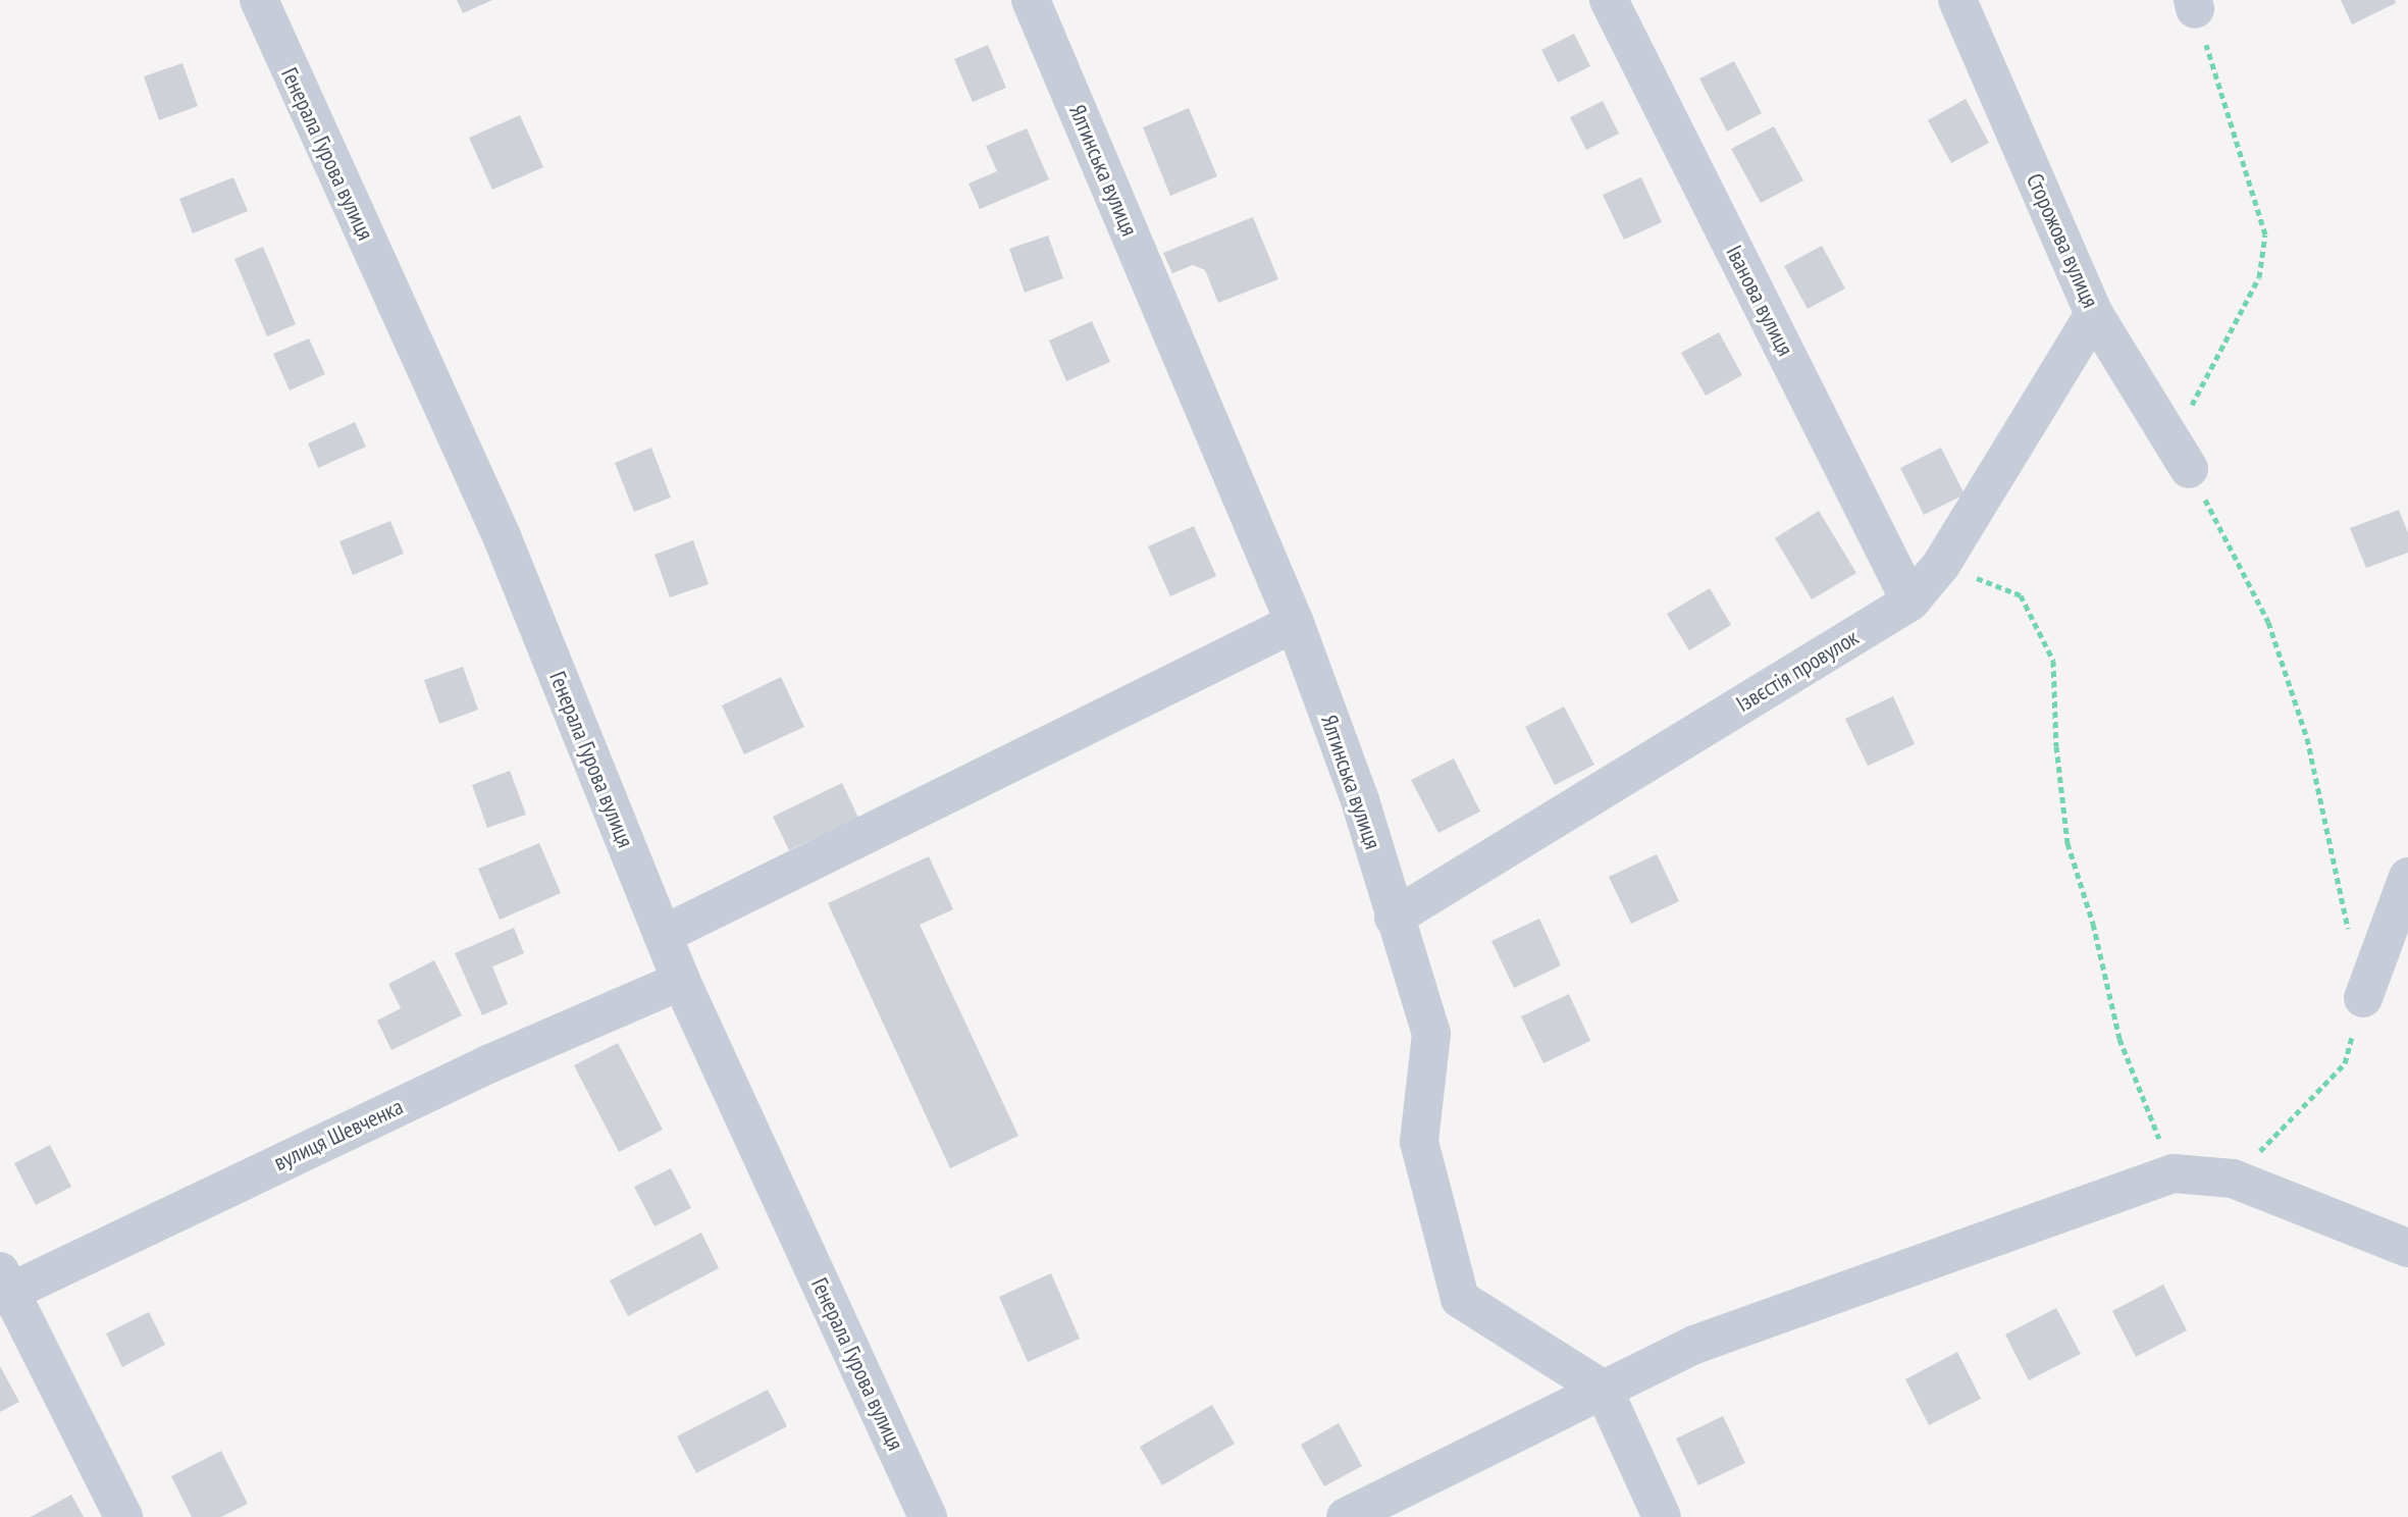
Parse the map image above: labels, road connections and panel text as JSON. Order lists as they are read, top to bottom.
{
  "streets": {
    "street": [
      "Генерала Гурова вулиця",
      "Ялтинська вулиця",
      "Сторожова вулиця",
      "Іванова вулиця",
      "Ізвєстія провулок",
      "вулиця Шевченка"
    ]
  },
  "crossings": [
    ["Генерала Гурова вулиця", "вулиця Шевченка"],
    ["Ялтинська вулиця", "Ізвєстія провулок"],
    ["Сторожова вулиця", "Ізвєстія провулок"],
    ["Іванова вулиця", "Ізвєстія провулок"]
  ]
}
